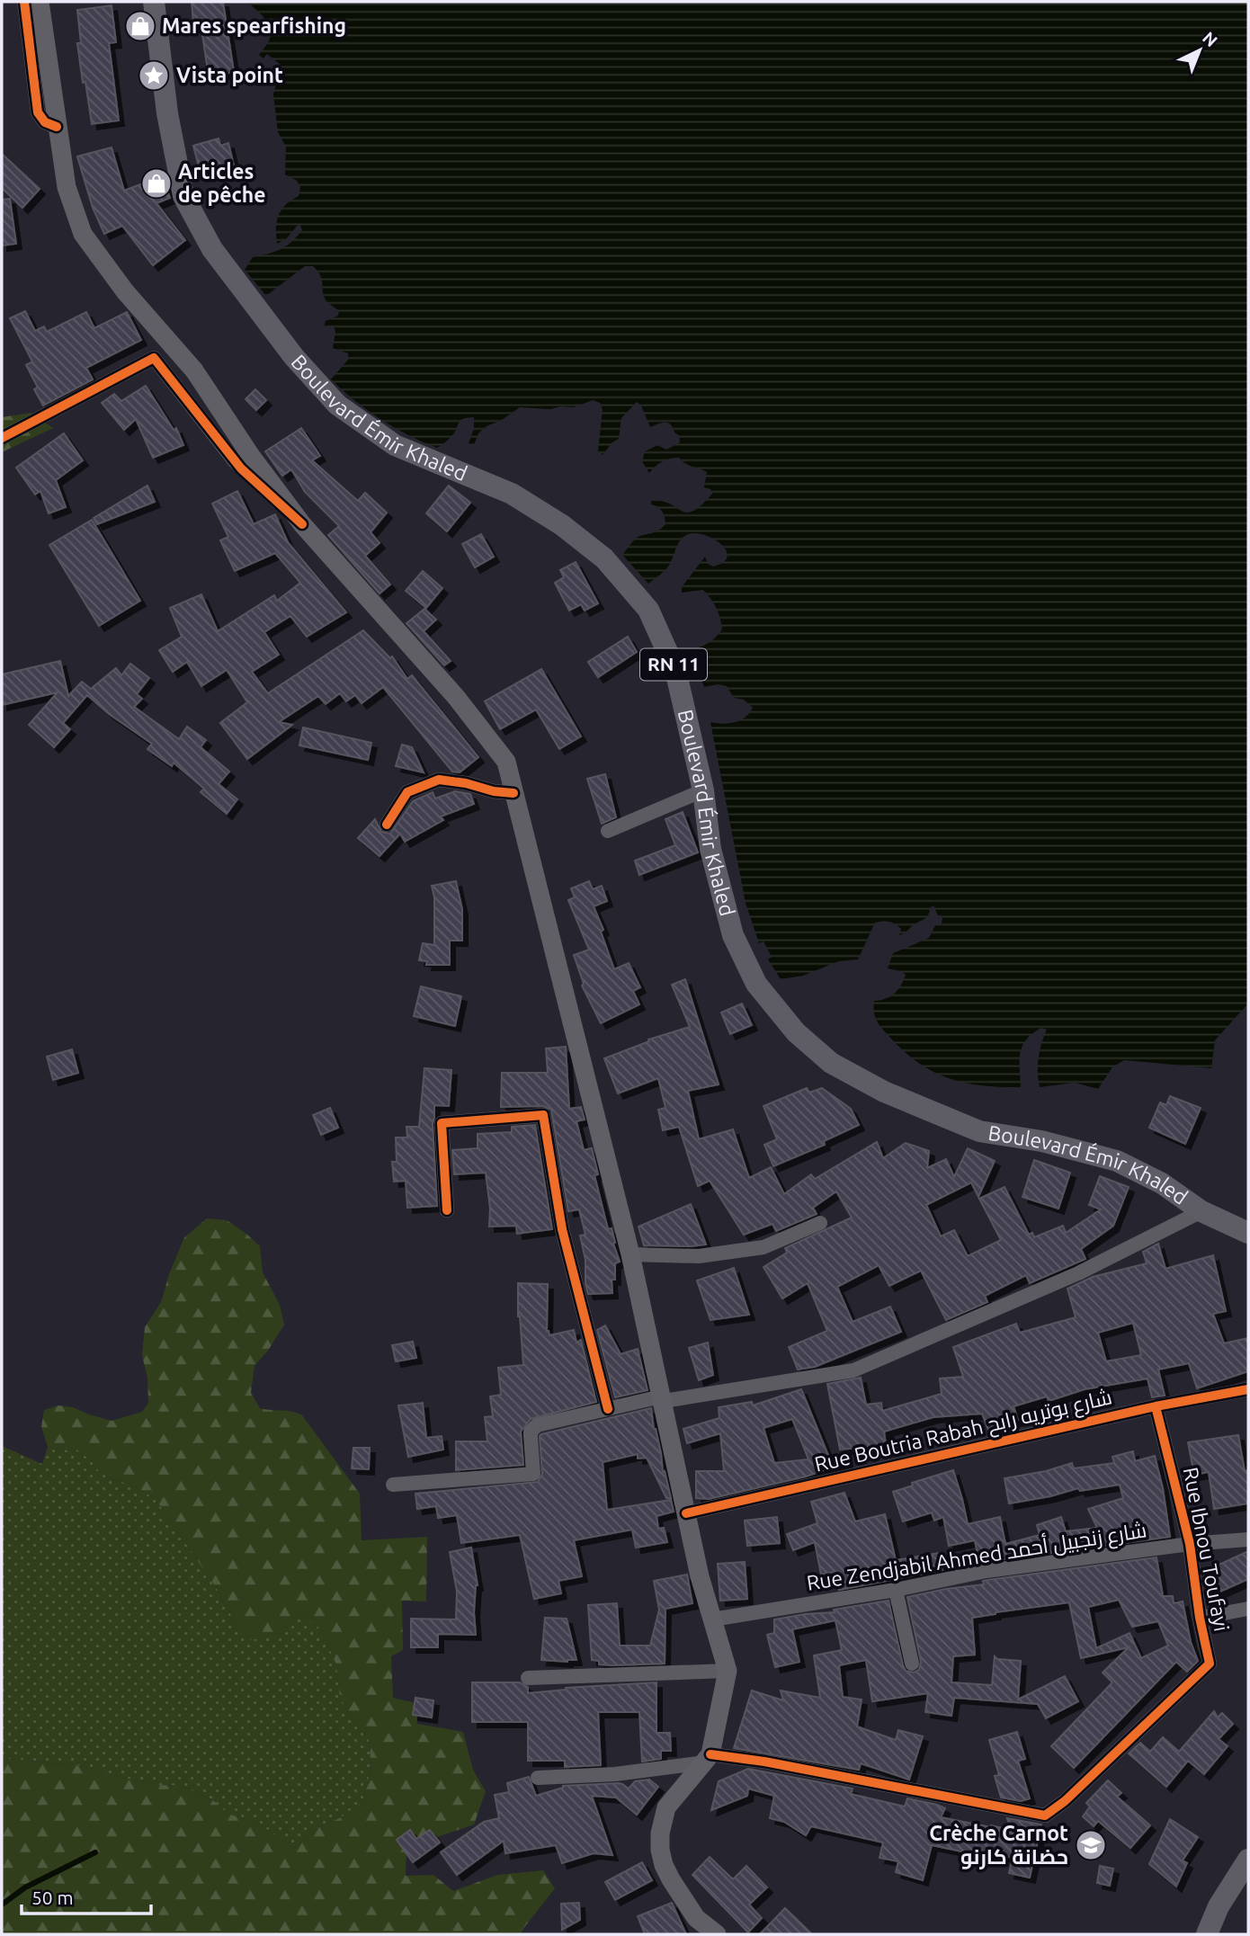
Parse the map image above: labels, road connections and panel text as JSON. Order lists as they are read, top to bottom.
{
  "streets": {
    "main road": ["Boulevard Émir Khaled", "RN 11"],
    "street": ["Rue Boutria Rabah شارع بوتريه رابح", "Rue Ibnou Toufayi", "Rue Zendjabil Ahmed شارع زنجبيل أحمد"]
  },
  "crossings": [
    ["Rue Boutria Rabah شارع بوتريه رابح", "Rue Ibnou Toufayi"],
    ["Rue Ibnou Toufayi", "Rue Zendjabil Ahmed شارع زنجبيل أحمد"]
  ],
  "places": {
    "shop": ["Mares spearfishing", "Articles de pêche"],
    "place": ["Vista point"],
    "school or university": ["Crèche Carnot حضانة كارنو"]
  },
  "scale_bar": "50 m",
  "north": "top right"
}
